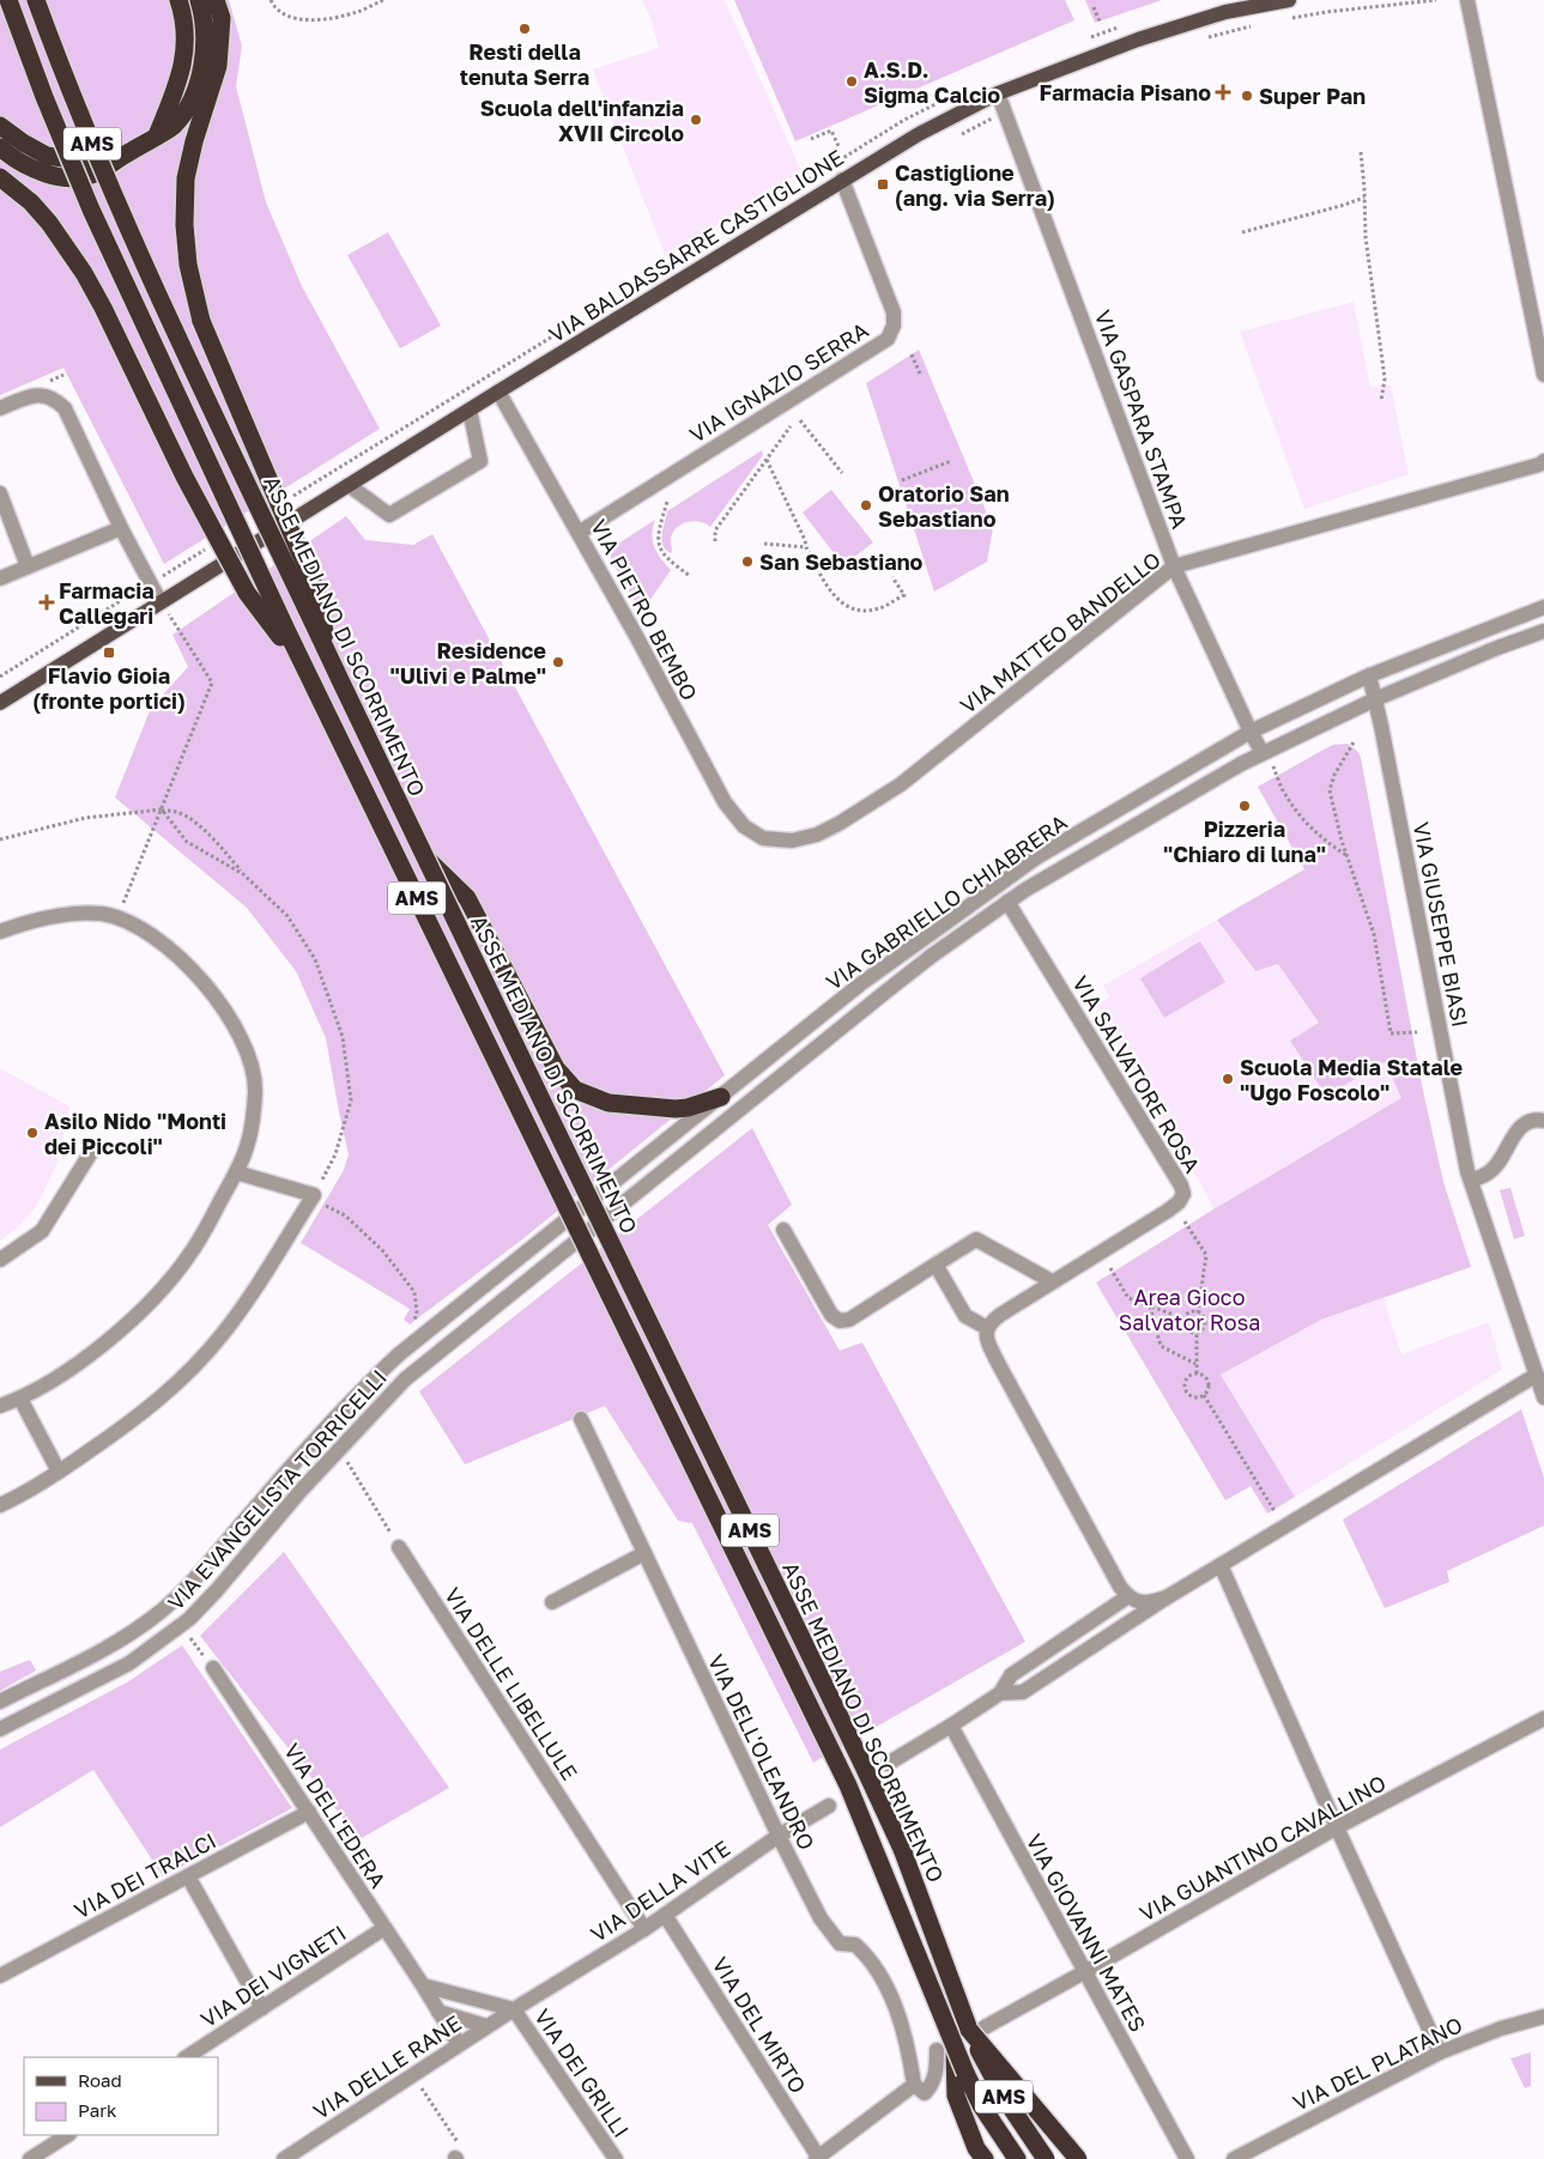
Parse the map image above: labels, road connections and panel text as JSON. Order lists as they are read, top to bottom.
{
  "streets": {
    "highway": ["AMS", "ASSE MEDIANO DI SCORRIMENTO"],
    "main road": ["VIA BALDASSARRE CASTIGLIONE"],
    "street": [
      "VIA IGNAZIO SERRA",
      "VIA GASPARA STAMPA",
      "VIA PIETRO BEMBO",
      "VIA MATTEO BANDELLO",
      "VIA GABRIELLO CHIABRERA",
      "VIA GIUSEPPE BIASI",
      "VIA SALVATORE ROSA",
      "VIA EVANGELISTA TORRICELLI",
      "VIA DELLE LIBELLULE",
      "VIA DELL'OLEANDRO",
      "VIA DELL'EDERA",
      "VIA GUANTINO CAVALLINO",
      "VIA DEI TRALCI",
      "VIA DELLA VITE",
      "VIA GIOVANNI MATES",
      "VIA DEI VIGNETI",
      "VIA DEL MIRTO",
      "VIA DEL PLATANO",
      "VIA DELLE RANE",
      "VIA DEI GRILLI"
    ]
  },
  "crossings": [
    ["VIA BALDASSARRE CASTIGLIONE", "VIA IGNAZIO SERRA"],
    ["VIA BALDASSARRE CASTIGLIONE", "VIA GASPARA STAMPA"],
    ["VIA BALDASSARRE CASTIGLIONE", "VIA PIETRO BEMBO"],
    ["VIA IGNAZIO SERRA", "VIA PIETRO BEMBO"],
    ["VIA GASPARA STAMPA", "VIA MATTEO BANDELLO"],
    ["VIA GASPARA STAMPA", "VIA GABRIELLO CHIABRERA"],
    ["VIA PIETRO BEMBO", "VIA MATTEO BANDELLO"],
    ["ASSE MEDIANO DI SCORRIMENTO", "VIA GUANTINO CAVALLINO"],
    ["VIA GABRIELLO CHIABRERA", "VIA GIUSEPPE BIASI"],
    ["VIA GABRIELLO CHIABRERA", "VIA SALVATORE ROSA"],
    ["VIA GABRIELLO CHIABRERA", "VIA EVANGELISTA TORRICELLI"],
    ["VIA DELLE LIBELLULE", "VIA DELLA VITE"],
    ["VIA DELL'OLEANDRO", "VIA DELLA VITE"],
    ["VIA DELL'EDERA", "VIA DEI TRALCI"],
    ["VIA DELL'EDERA", "VIA DEI VIGNETI"],
    ["VIA DELL'EDERA", "VIA DELLE RANE"],
    ["VIA GUANTINO CAVALLINO", "VIA GIOVANNI MATES"],
    ["VIA DELLA VITE", "VIA DEL MIRTO"],
    ["VIA DELLA VITE", "VIA DELLE RANE"],
    ["VIA DELLA VITE", "VIA DEI GRILLI"],
    ["VIA DELLE RANE", "VIA DEI GRILLI"]
  ],
  "parks": ["Area Gioco Salvator Rosa"],
  "places": {
    "other": [
      "Resti della tenuta Serra",
      "A.S.D. Sigma Calcio",
      "Super Pan",
      "Scuola dell'infanzia XVII Circolo",
      "Oratorio San Sebastiano",
      "San Sebastiano",
      "Residence \"Ulivi e Palme\"",
      "Pizzeria \"Chiaro di luna\"",
      "Scuola Media Statale \"Ugo Foscolo\"",
      "Asilo Nido \"Monti dei Piccoli\""
    ],
    "health": ["Farmacia Pisano", "Farmacia Callegari"],
    "transit": ["Castiglione (ang. via Serra)", "Flavio Gioia (fronte portici)"]
  },
  "legend": ["Road", "Park"]
}
